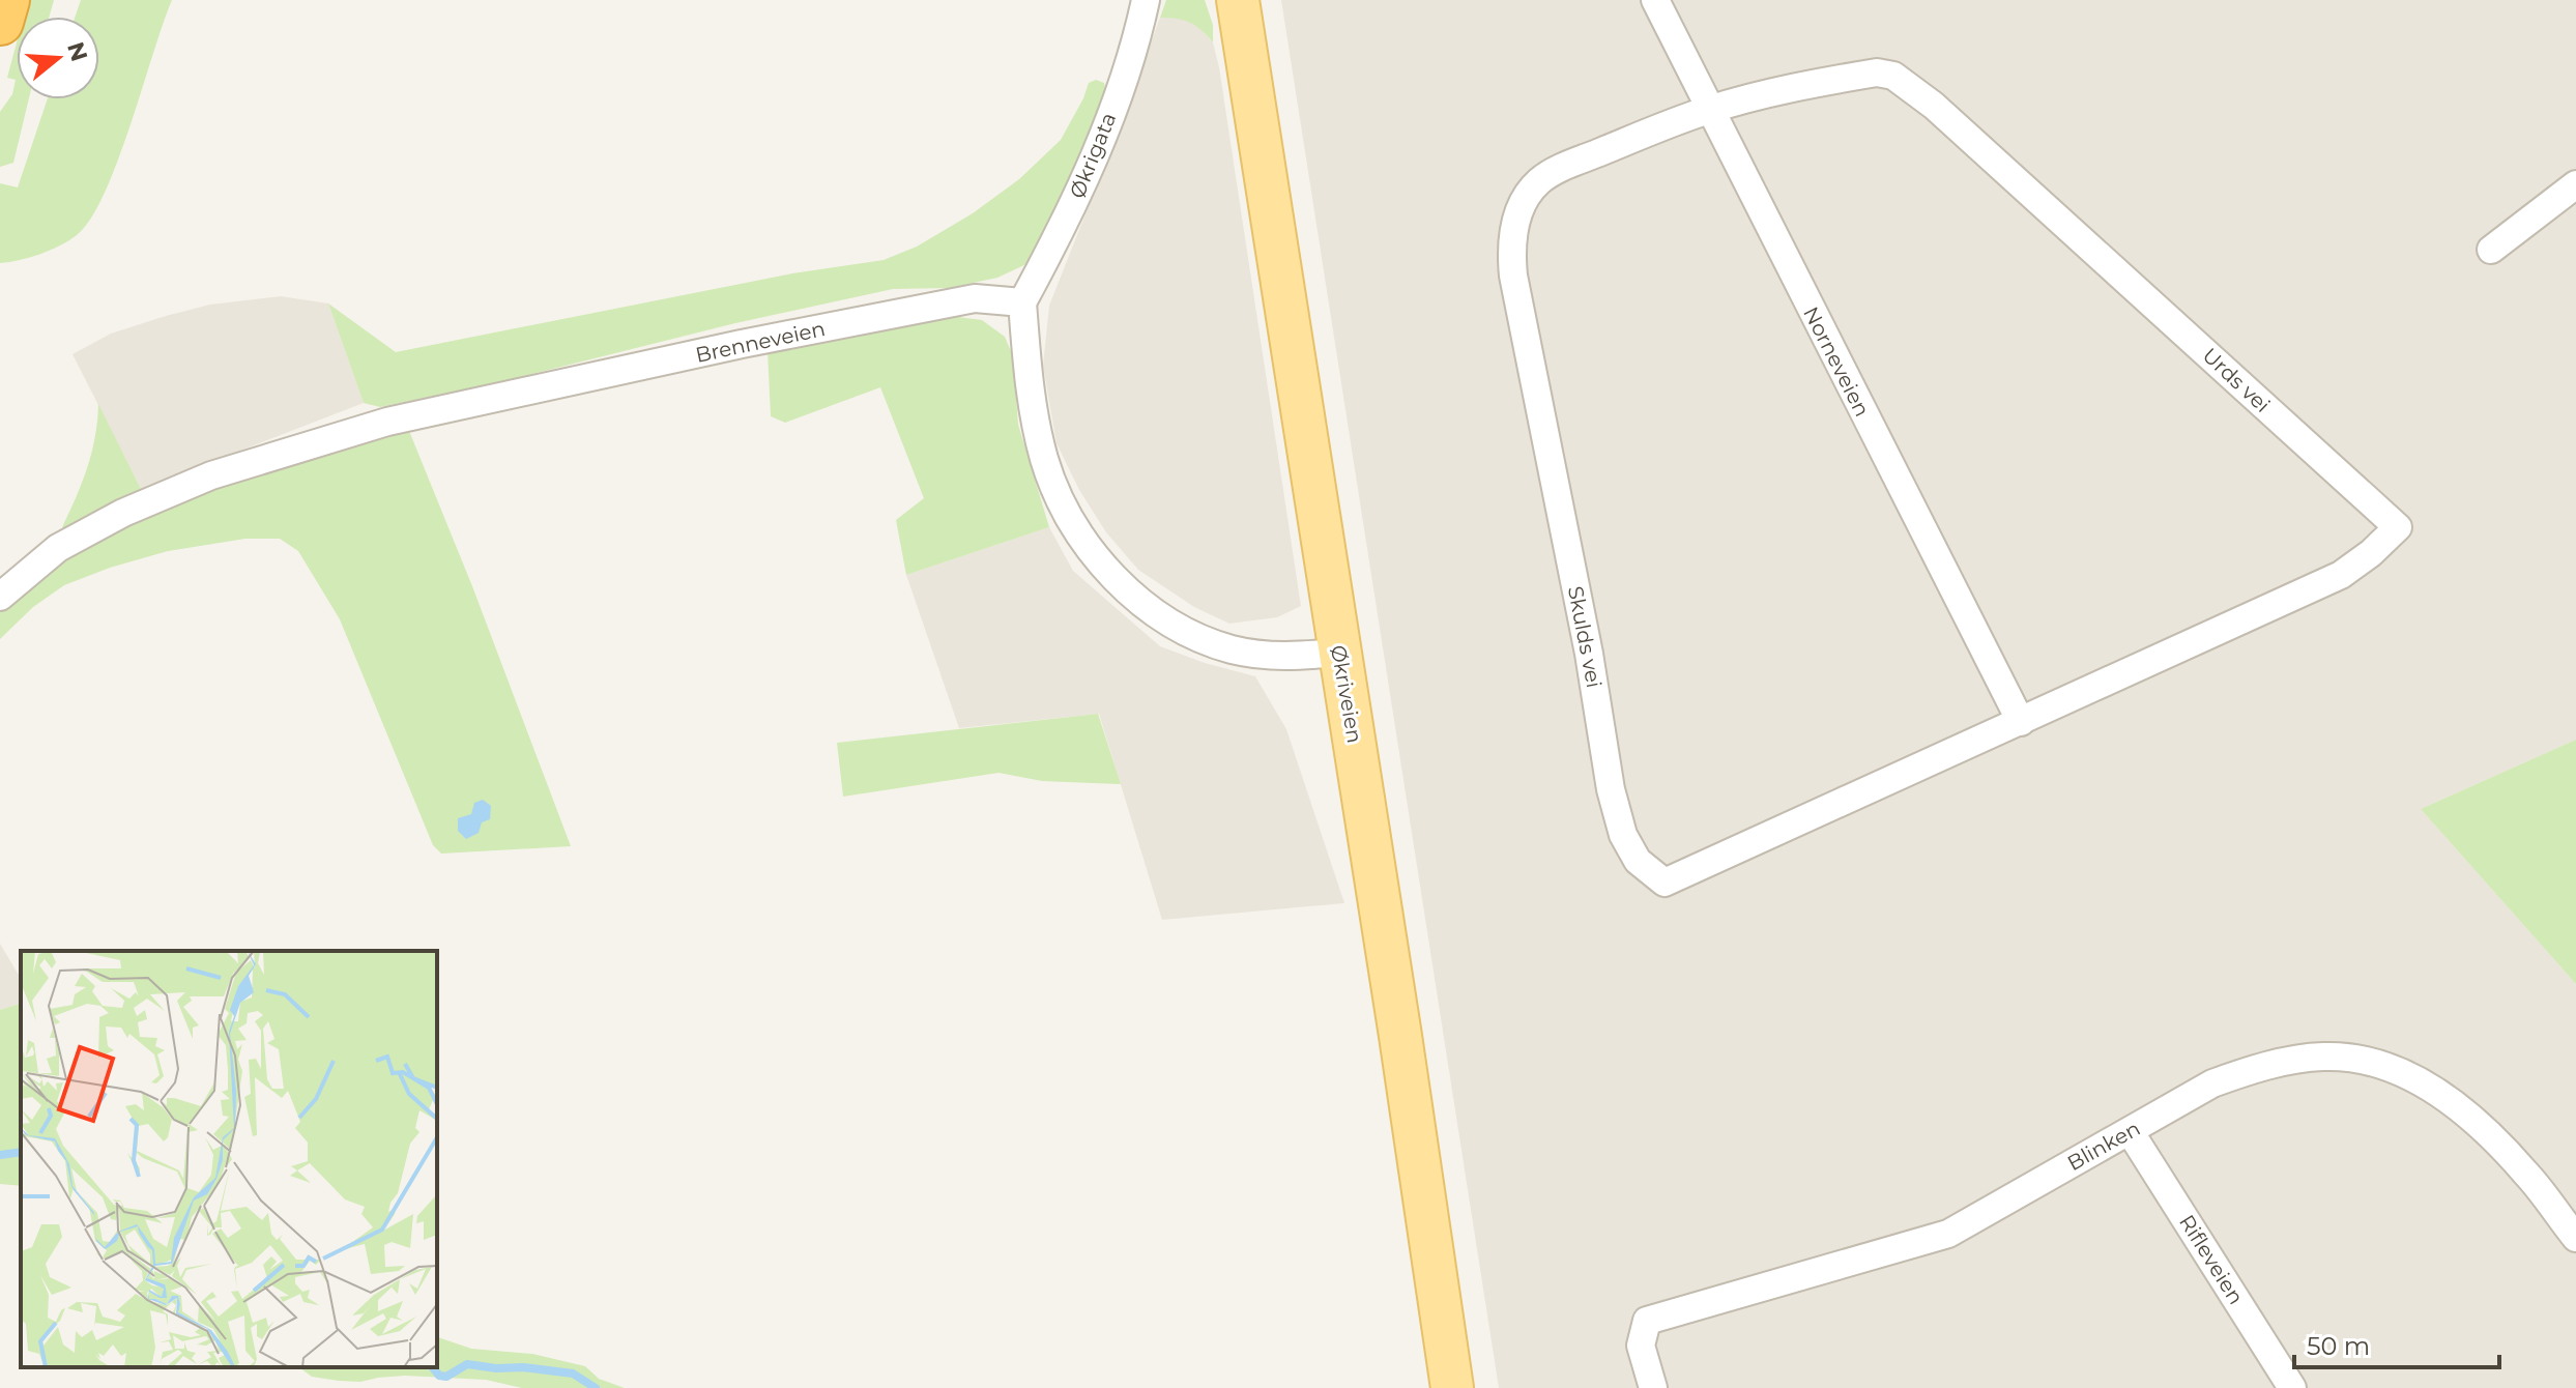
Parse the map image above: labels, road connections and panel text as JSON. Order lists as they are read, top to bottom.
{
  "streets": {
    "main road": ["Økriveien"],
    "street": [
      "Økrigata",
      "Brenneveien",
      "Norneveien",
      "Urds vei",
      "Skulds vei",
      "Blinken",
      "Rifleveien"
    ]
  },
  "crossings": [
    ["Økrigata", "Brenneveien"],
    ["Norneveien", "Urds vei"],
    ["Norneveien", "Skulds vei"],
    ["Urds vei", "Skulds vei"],
    ["Blinken", "Rifleveien"]
  ],
  "scale_bar": "50 m",
  "north": "right"
}
